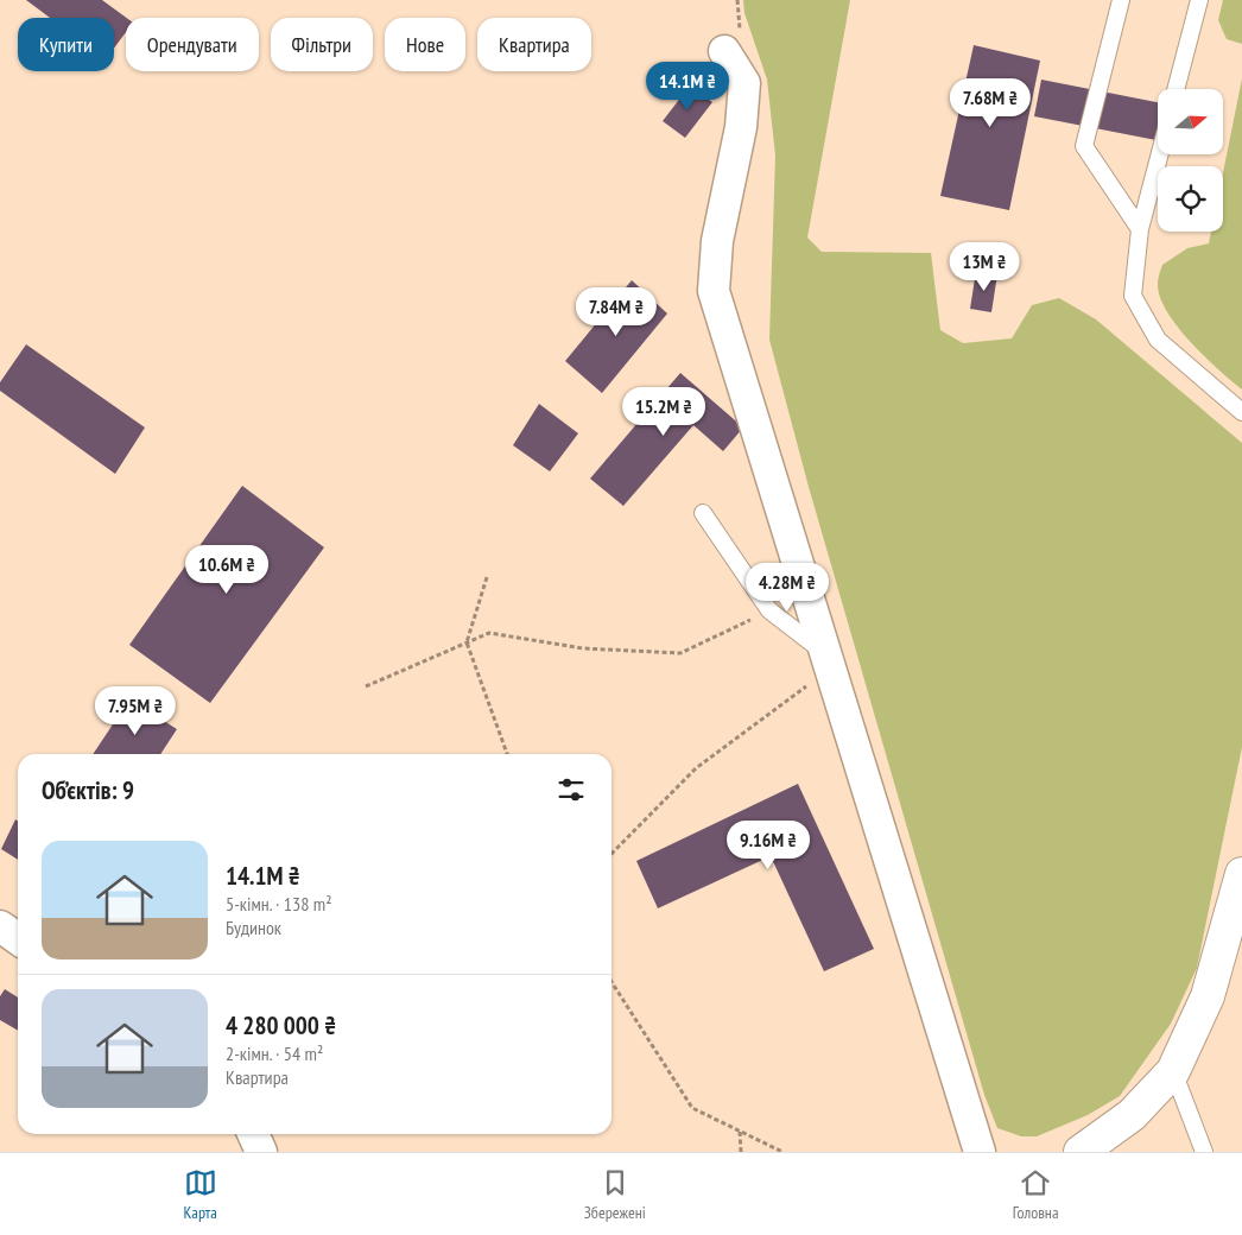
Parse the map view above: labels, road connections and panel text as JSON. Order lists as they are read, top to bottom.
{
  "north": "right",
  "page": {
    "chip": [
      "Купити",
      "Орендувати",
      "Фільтри",
      "Нове",
      "Квартира"
    ],
    "price": [
      "14.1M ₴",
      "7.68M ₴",
      "13M ₴",
      "7.84M ₴",
      "15.2M ₴",
      "10.6M ₴",
      "4.28M ₴",
      "7.95M ₴",
      "9.16M ₴"
    ],
    "heading": "Об’єктів: 9",
    "list": [
      {
        "name": "14.1M ₴",
        "note": "5-кімн. · 138 m² · Будинок"
      },
      {
        "name": "4 280 000 ₴",
        "note": "2-кімн. · 54 m² · Квартира"
      }
    ],
    "tabs": ["Карта", "Збережені", "Головна"]
  }
}
